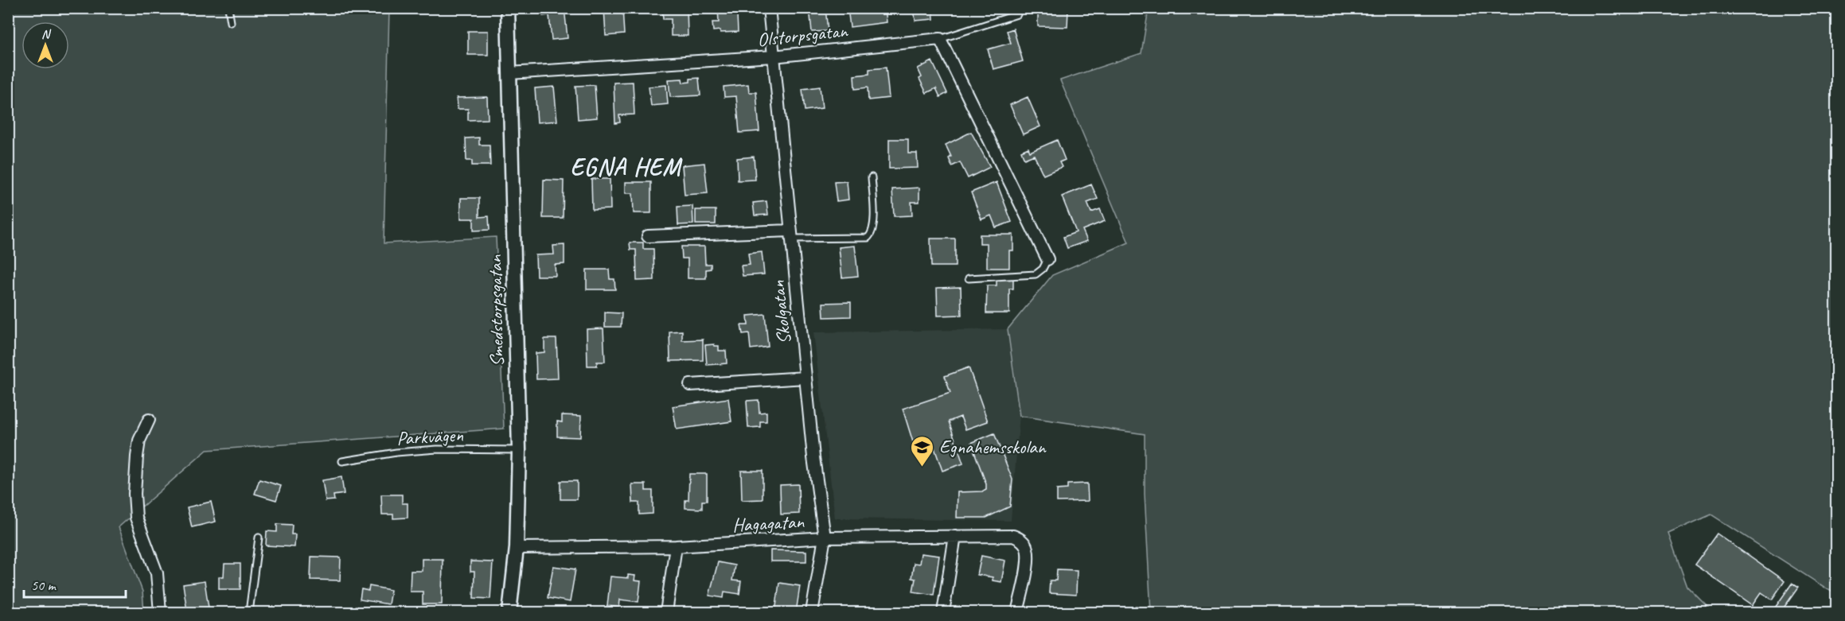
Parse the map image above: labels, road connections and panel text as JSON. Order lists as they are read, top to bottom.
{
  "streets": {
    "street": [
      "Olstorpsgatan",
      "Smedstorpsgatan",
      "Skolgatan",
      "Hagagatan"
    ],
    "lane": ["Parkvägen"]
  },
  "crossings": [
    ["Olstorpsgatan", "Smedstorpsgatan"],
    ["Olstorpsgatan", "Skolgatan"],
    ["Smedstorpsgatan", "Parkvägen"],
    ["Smedstorpsgatan", "Hagagatan"],
    ["Skolgatan", "Hagagatan"]
  ],
  "districts": ["EGNA HEM"],
  "places": {
    "school or university": ["Egnahemsskolan"]
  },
  "scale_bar": "50 m",
  "north": "top"
}
